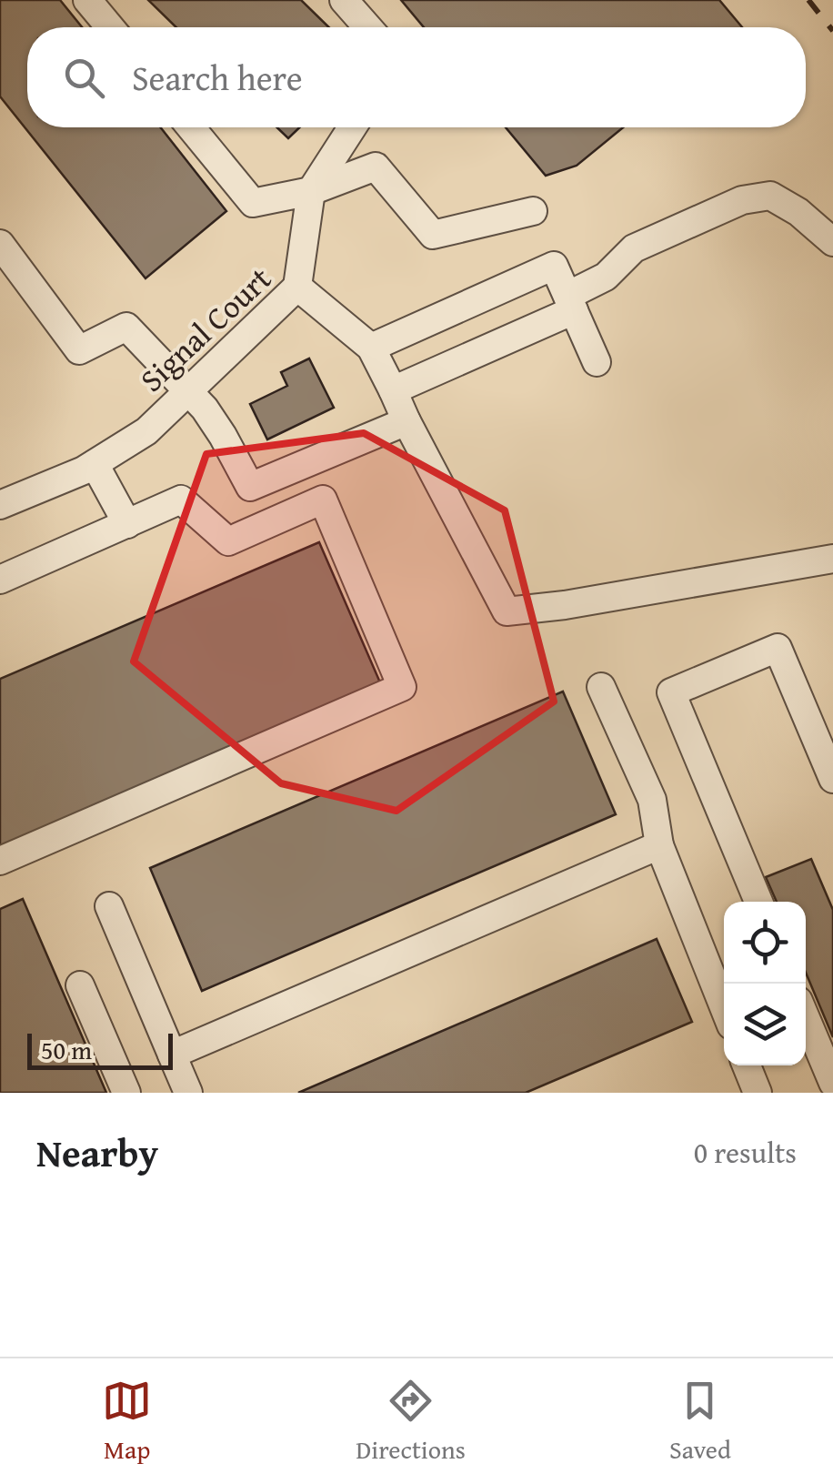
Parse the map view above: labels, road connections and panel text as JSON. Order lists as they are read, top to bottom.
{
  "streets": {
    "street": ["Signal Court"]
  },
  "scale_bar": "50 m",
  "page": {
    "search": "Search here",
    "scale": "50 m",
    "heading": ["Nearby", "0 results"],
    "nav": ["Map", "Directions", "Saved"]
  }
}
